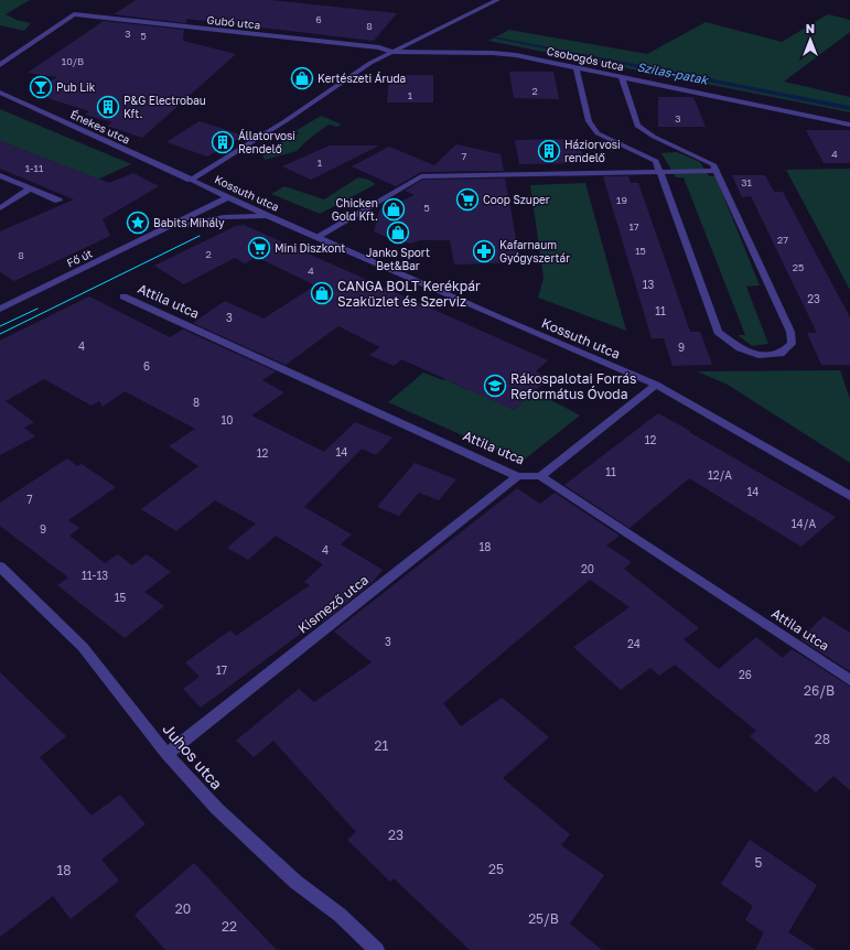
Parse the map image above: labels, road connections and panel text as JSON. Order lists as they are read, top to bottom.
{
  "streets": {
    "street": [
      "Gubó utca",
      "Csobogós utca",
      "Énekes utca",
      "Kossuth utca",
      "Fő út",
      "Attila utca",
      "Kismező utca",
      "Juhos utca"
    ]
  },
  "crossings": [
    ["Gubó utca", "Csobogós utca"],
    ["Csobogós utca", "Énekes utca"],
    ["Csobogós utca", "Kossuth utca"],
    ["Énekes utca", "Kossuth utca"],
    ["Kossuth utca", "Fő út"],
    ["Attila utca", "Kismező utca"],
    ["Kismező utca", "Juhos utca"]
  ],
  "water": ["Szilas-patak"],
  "places": {
    "shop": [
      "Kertészeti Áruda",
      "Chicken Gold Kft.",
      "Janko Sport Bet&Bar",
      "CANGA BOLT Kerékpár Szaküzlet és Szerviz"
    ],
    "bar": ["Pub Lik"],
    "building": ["P&G Electrobau Kft.", "Állatorvosi Rendelő", "Háziorvosi rendelő"],
    "supermarket": ["Coop Szuper", "Mini Diszkont"],
    "place": ["Babits Mihály"],
    "pharmacy": ["Kafarnaum Gyógyszertár"],
    "school or university": ["Rákospalotai Forrás Református Óvoda"]
  },
  "house_numbers": [
    "6",
    "8",
    "3",
    "5",
    "10/B",
    "2",
    "1",
    "3",
    "4",
    "7",
    "1",
    "1-11",
    "31",
    "19",
    "5",
    "17",
    "27",
    "15",
    "2",
    "8",
    "25",
    "4",
    "13",
    "23",
    "11",
    "3",
    "4",
    "9",
    "6",
    "8",
    "10",
    "12",
    "14",
    "12",
    "11",
    "12/A",
    "14",
    "7",
    "14/A",
    "9",
    "18",
    "4",
    "20",
    "11-13",
    "15",
    "3",
    "24",
    "17",
    "26",
    "26/B",
    "28",
    "21",
    "23",
    "5",
    "25",
    "18",
    "20",
    "25/B",
    "22"
  ],
  "north": "top"
}
